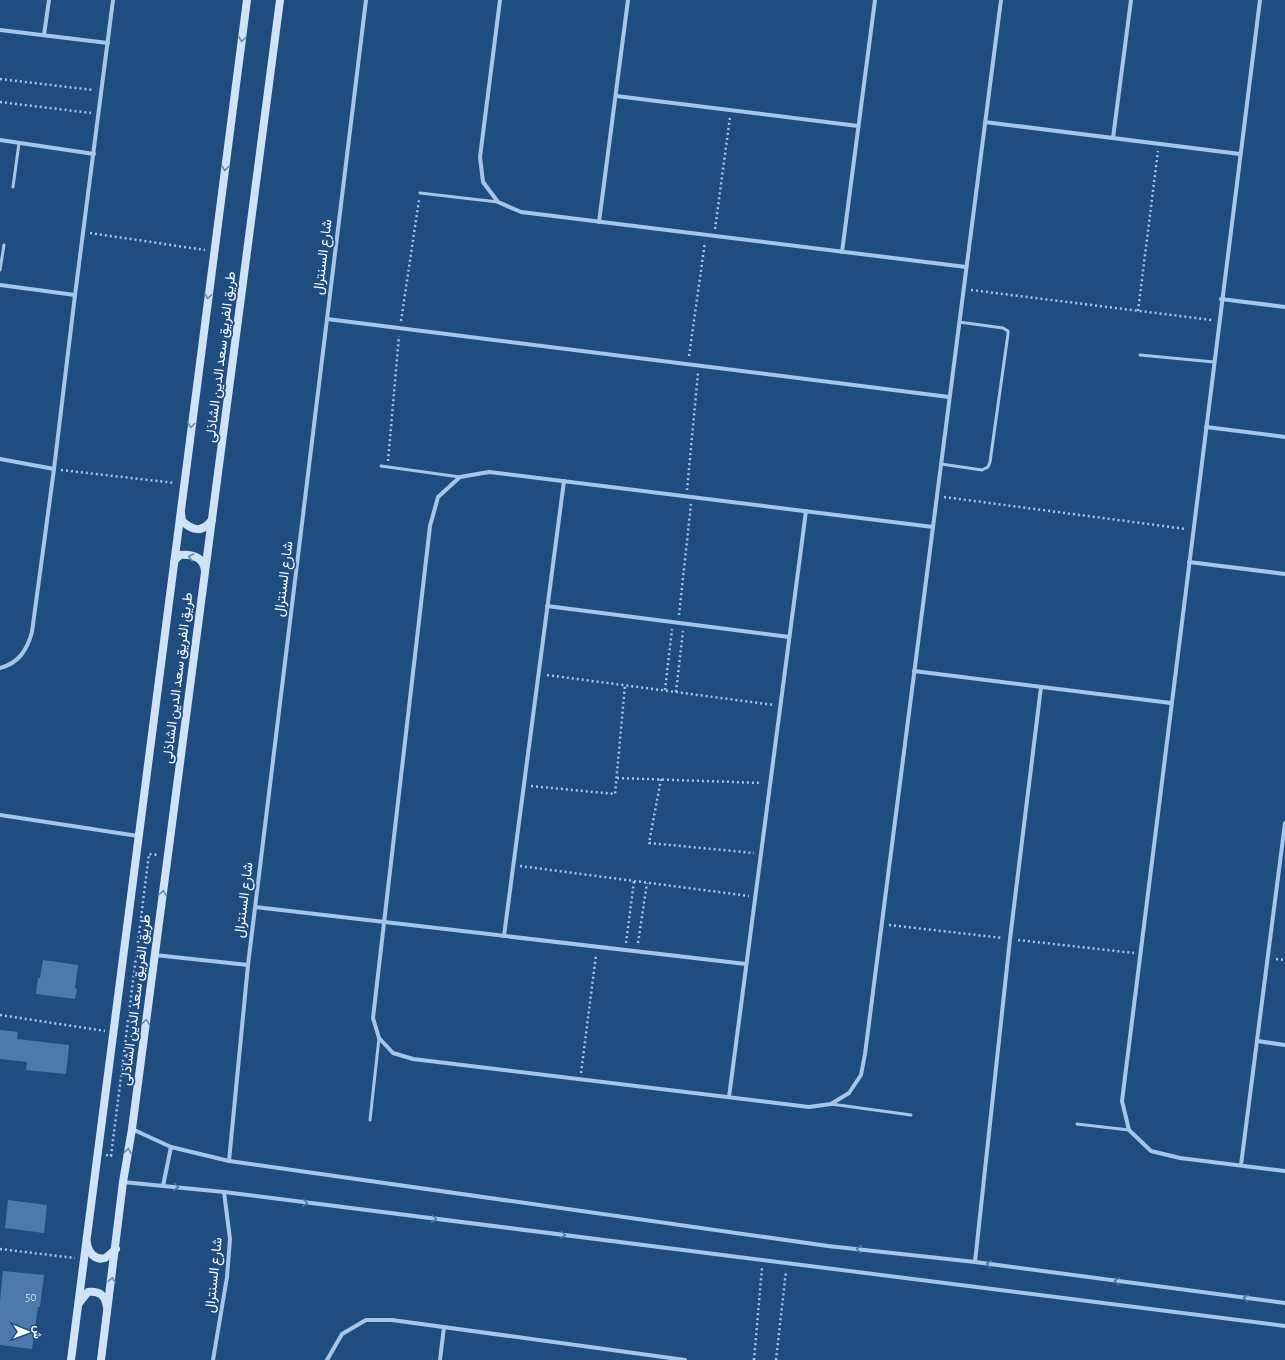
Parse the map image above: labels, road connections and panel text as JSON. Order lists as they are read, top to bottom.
{
  "streets": {
    "street": ["شارع السنترال", "طريق الفريق سعد الدين الشاذلى"]
  },
  "house_numbers": ["50"],
  "north": "right"
}
